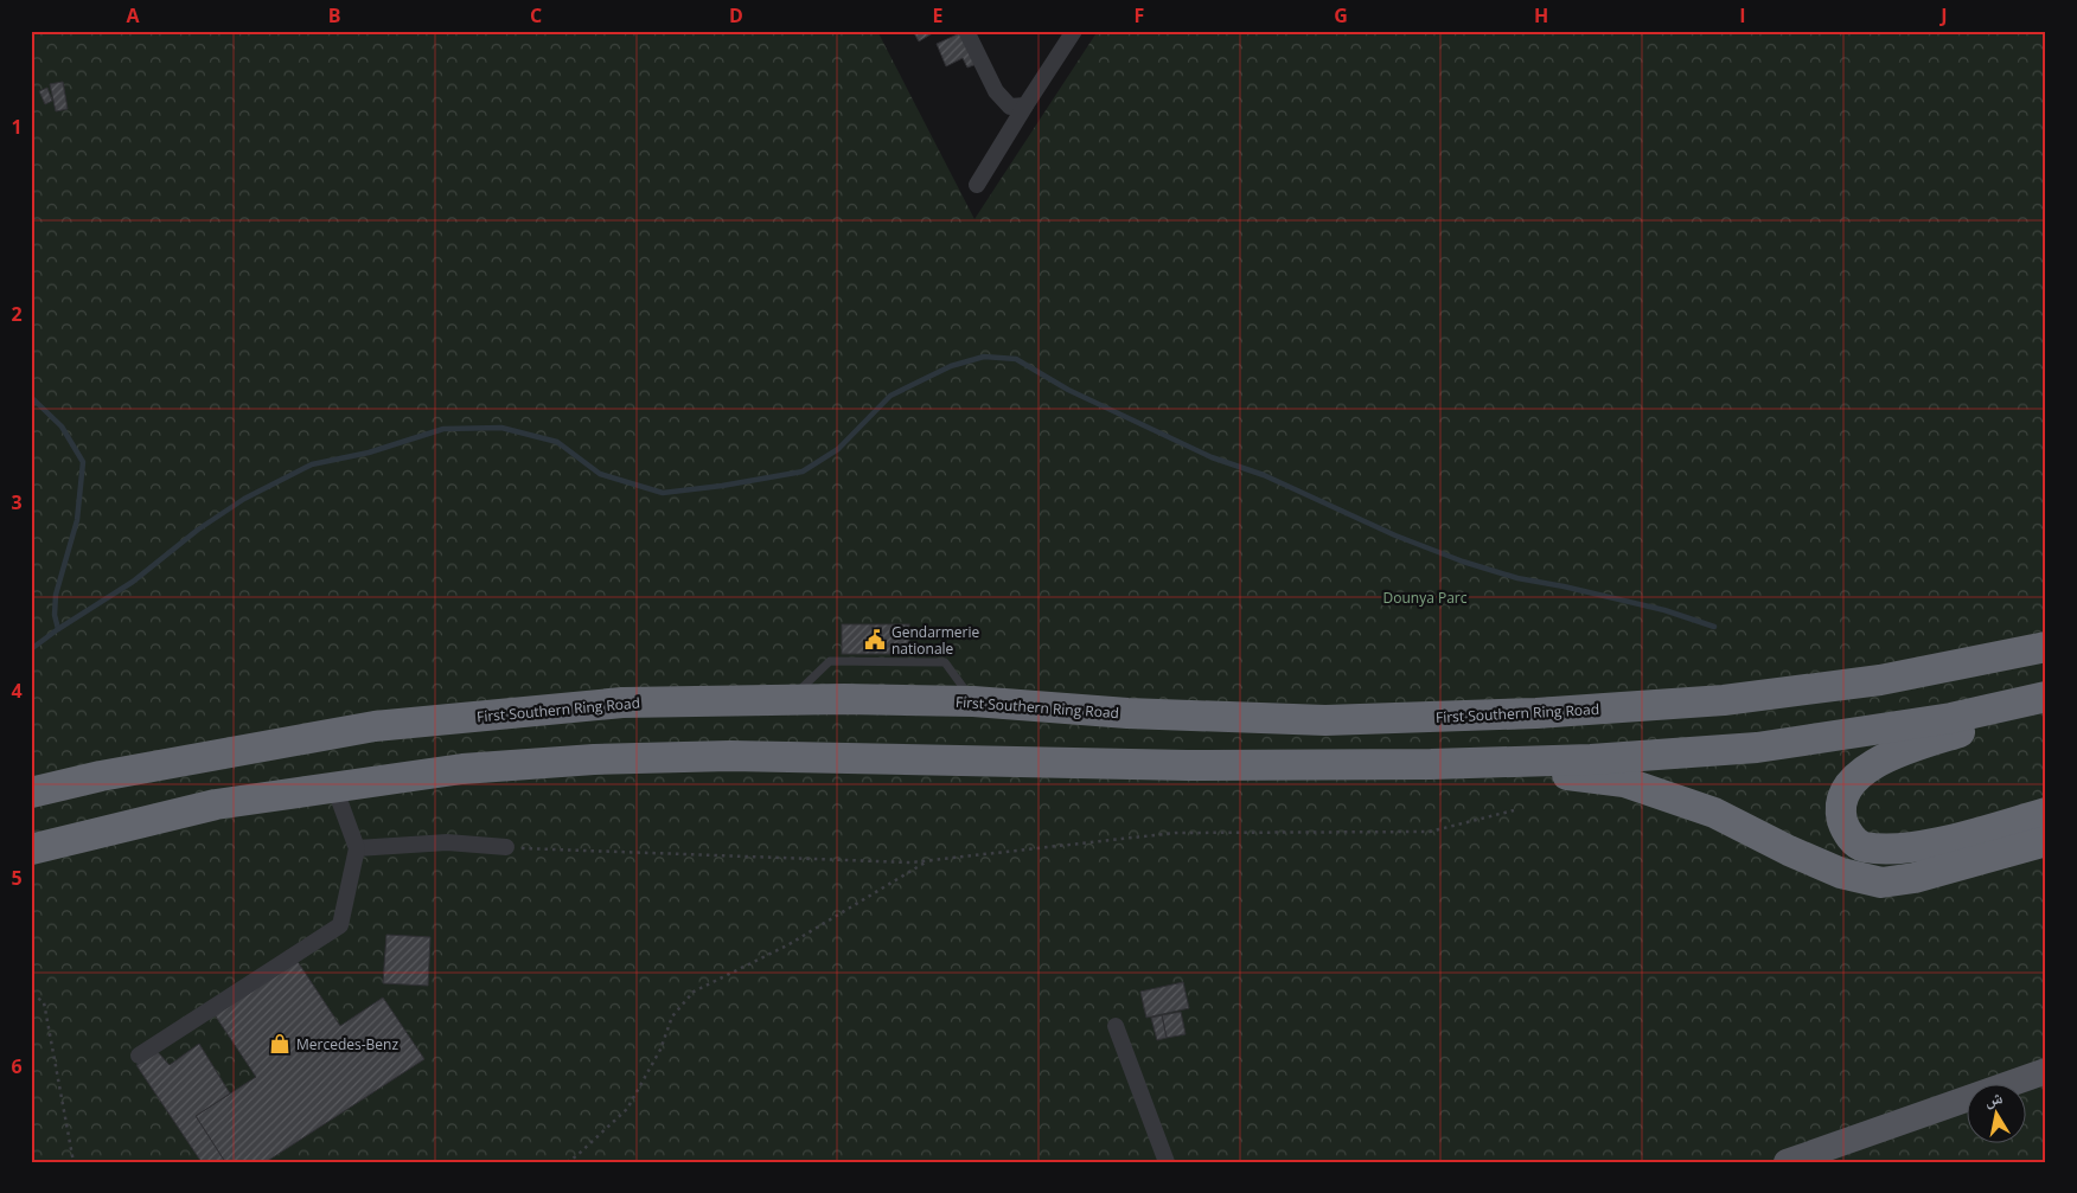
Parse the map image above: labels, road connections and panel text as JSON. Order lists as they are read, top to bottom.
{
  "streets": {
    "highway": ["First Southern Ring Road"]
  },
  "parks": ["Dounya Parc"],
  "places": {
    "public building": ["Gendarmerie nationale"],
    "shop": ["Mercedes-Benz"]
  },
  "north": "top",
  "grid": {
    "columns": [
      "A",
      "B",
      "C",
      "D",
      "E",
      "F",
      "G",
      "H",
      "I",
      "J"
    ],
    "rows": [
      "1",
      "2",
      "3",
      "4",
      "5",
      "6"
    ]
  }
}
